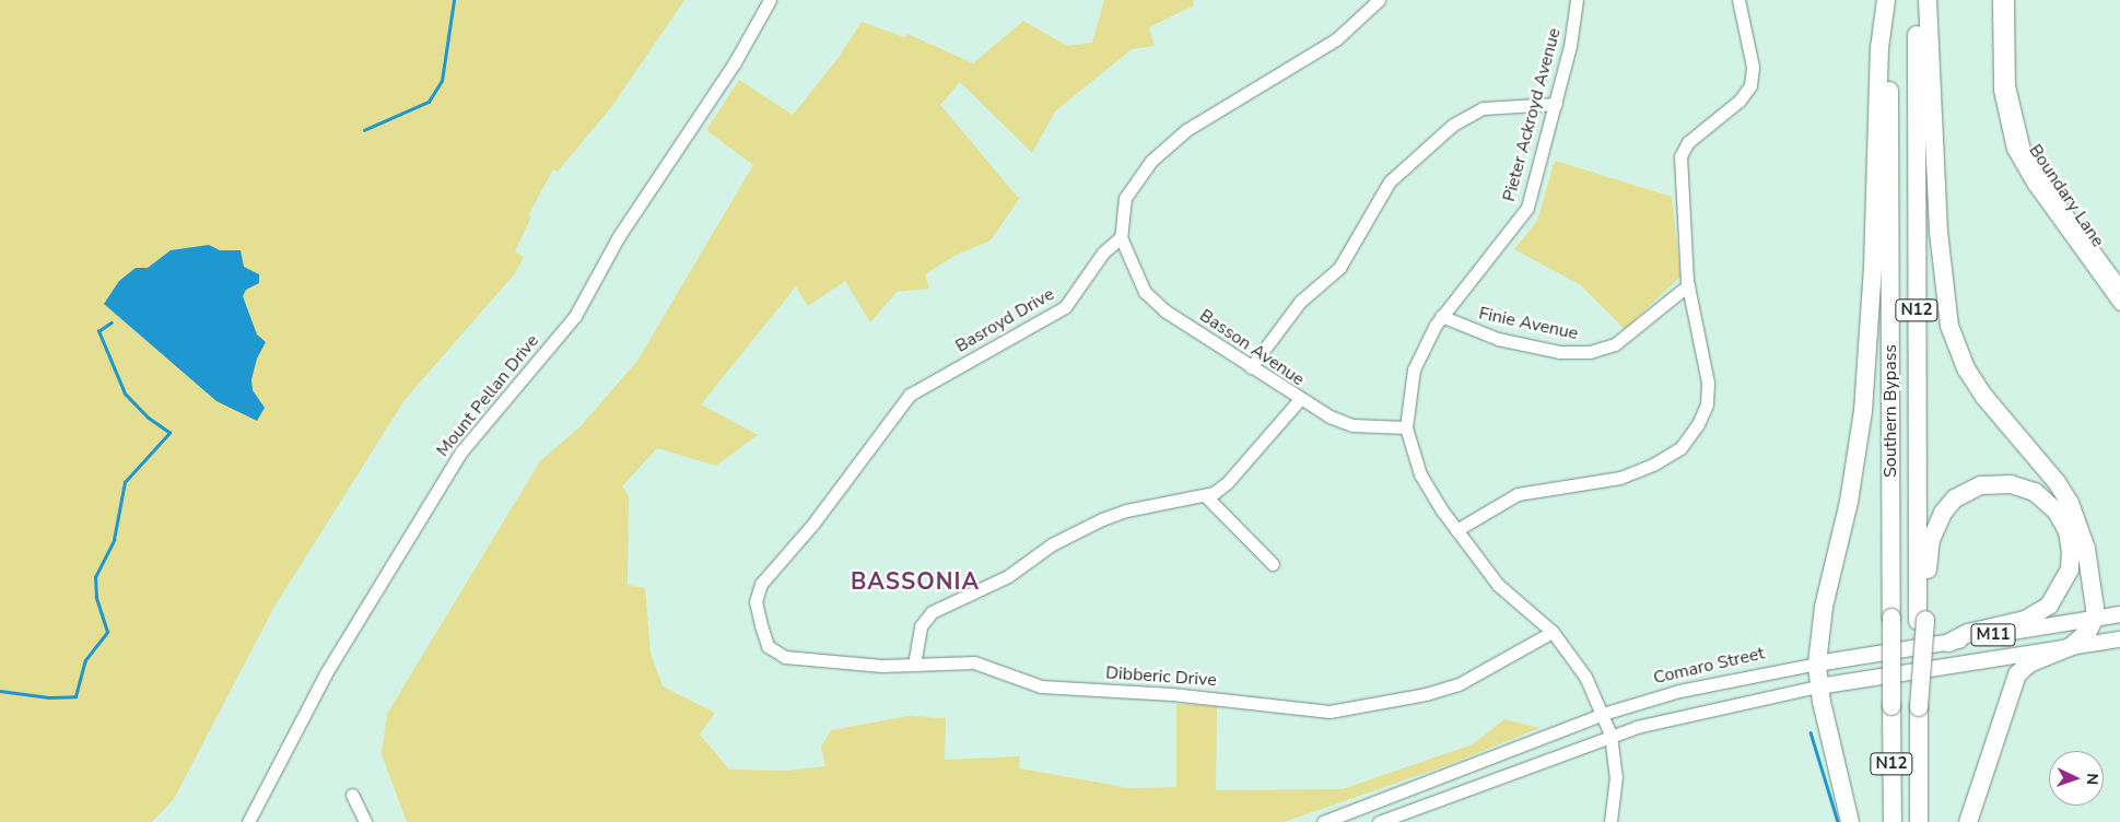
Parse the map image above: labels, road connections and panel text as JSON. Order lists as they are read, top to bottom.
{
  "streets": {
    "highway": ["N12", "Southern Bypass"],
    "main road": ["M11", "Comaro Street"],
    "street": [
      "Pieter Ackroyd Avenue",
      "Boundary Lane",
      "Basroyd Drive",
      "Finie Avenue",
      "Basson Avenue",
      "Mount Pellan Drive",
      "Dibberic Drive"
    ]
  },
  "crossings": [
    ["Pieter Ackroyd Avenue", "Finie Avenue"],
    ["Pieter Ackroyd Avenue", "Basson Avenue"],
    ["Pieter Ackroyd Avenue", "M11"],
    ["Pieter Ackroyd Avenue", "Comaro Street"],
    ["Pieter Ackroyd Avenue", "Dibberic Drive"],
    ["Basroyd Drive", "Basson Avenue"],
    ["Basroyd Drive", "Dibberic Drive"]
  ],
  "districts": ["BASSONIA"],
  "north": "right"
}
